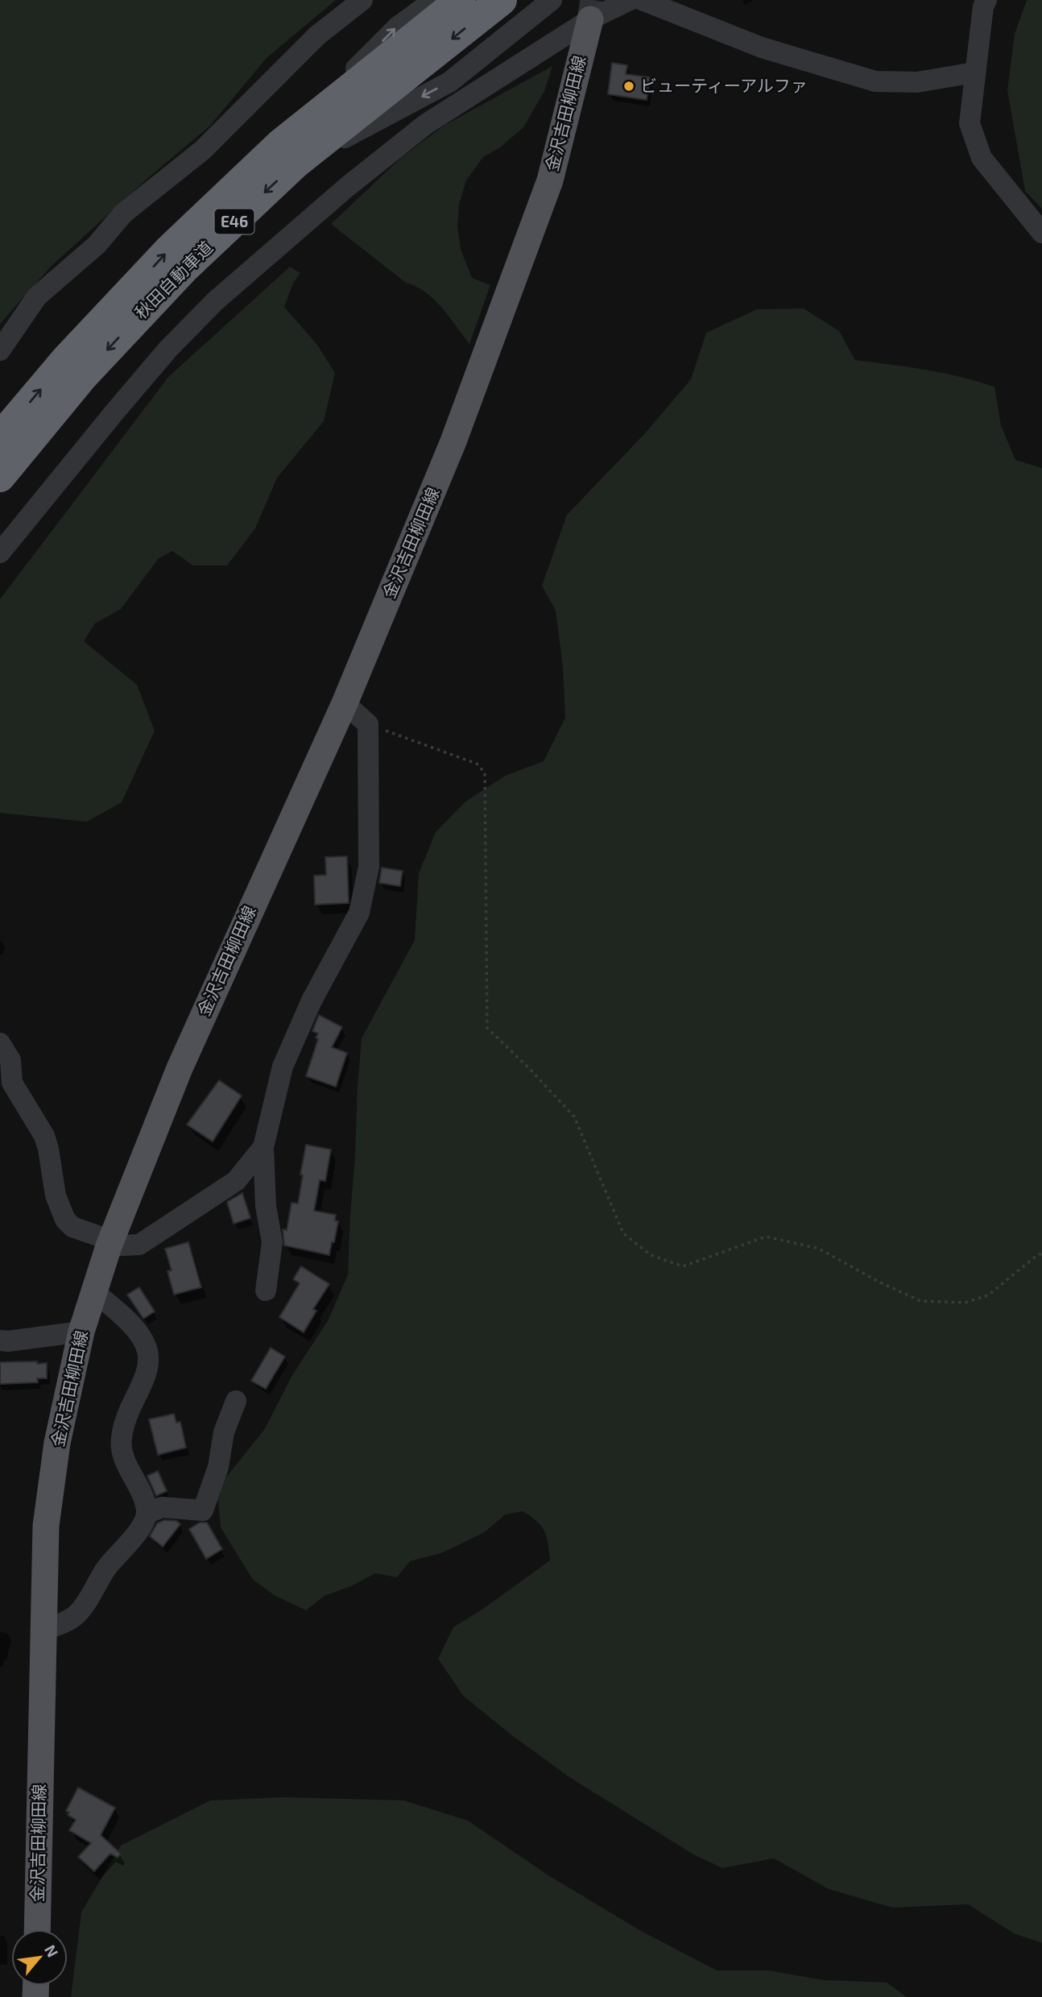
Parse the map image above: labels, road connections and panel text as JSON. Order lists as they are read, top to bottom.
{
  "streets": {
    "highway": ["E46", "秋田自動車道"],
    "main road": ["金沢吉田柳田線"]
  },
  "places": ["ビューティーアルファ"],
  "north": "top right"
}
